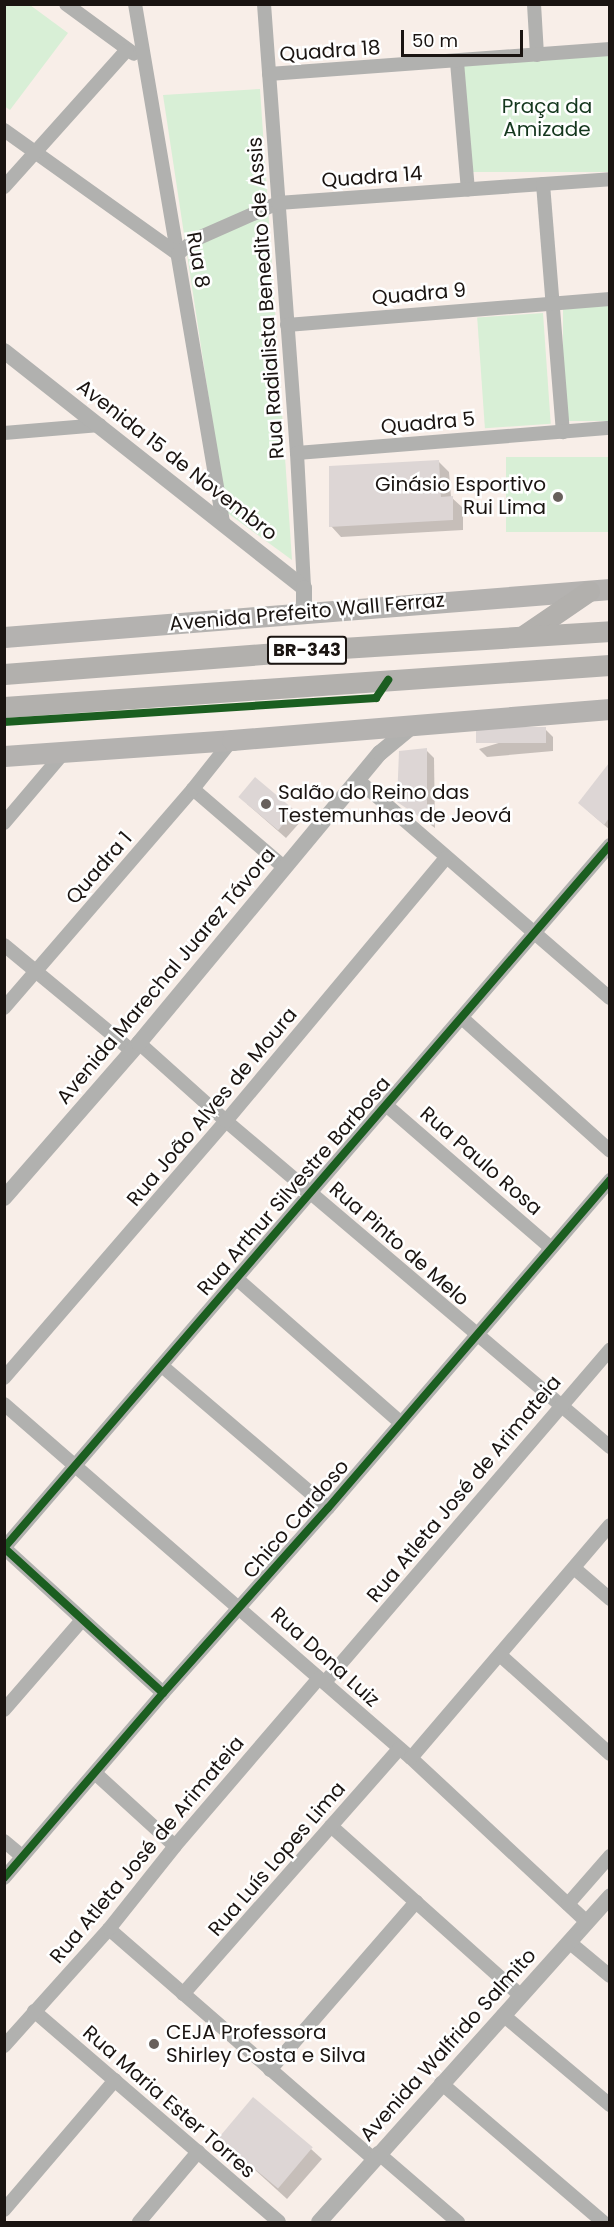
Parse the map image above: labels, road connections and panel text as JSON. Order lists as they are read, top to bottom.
{
  "streets": {
    "highway": ["Avenida Prefeito Wall Ferraz", "BR-343"],
    "street": [
      "Quadra 18",
      "Quadra 14",
      "Rua 8",
      "Quadra 9",
      "Rua Radialista Benedito de Assis",
      "Quadra 5",
      "Avenida 15 de Novembro",
      "Quadra 1",
      "Avenida Marechal Juarez Távora",
      "Rua João Alves de Moura",
      "Rua Paulo Rosa",
      "Rua Arthur Silvestre Barbosa",
      "Rua Pinto de Melo",
      "Rua Atleta José de Arimateia",
      "Chico Cardoso",
      "Rua Dona Luiz",
      "Rua Luís Lopes Lima",
      "Avenida Walfrido Salmito",
      "Rua Maria Ester Torres"
    ]
  },
  "crossings": [
    ["Quadra 18", "Rua Radialista Benedito de Assis"],
    ["Quadra 14", "Rua 8"],
    ["Quadra 14", "Rua Radialista Benedito de Assis"],
    ["Rua 8", "Avenida 15 de Novembro"],
    ["Quadra 9", "Rua Radialista Benedito de Assis"],
    ["Rua Radialista Benedito de Assis", "Quadra 5"],
    ["Rua Radialista Benedito de Assis", "Avenida 15 de Novembro"],
    ["Quadra 1", "Rua Pinto de Melo"],
    ["Avenida Marechal Juarez Távora", "Rua Pinto de Melo"],
    ["Rua João Alves de Moura", "Rua Pinto de Melo"],
    ["Rua Paulo Rosa", "Rua Arthur Silvestre Barbosa"],
    ["Rua Paulo Rosa", "Chico Cardoso"],
    ["Rua Arthur Silvestre Barbosa", "Rua Pinto de Melo"],
    ["Rua Arthur Silvestre Barbosa", "Rua Dona Luiz"],
    ["Rua Pinto de Melo", "Rua Atleta José de Arimateia"],
    ["Rua Pinto de Melo", "Chico Cardoso"],
    ["Rua Atleta José de Arimateia", "Rua Dona Luiz"],
    ["Rua Atleta José de Arimateia", "Rua Maria Ester Torres"],
    ["Chico Cardoso", "Rua Dona Luiz"],
    ["Rua Dona Luiz", "Rua Luís Lopes Lima"],
    ["Rua Dona Luiz", "Avenida Walfrido Salmito"]
  ],
  "parks": ["Praça da Amizade"],
  "places": ["Ginásio Esportivo Rui Lima", "Salão do Reino das Testemunhas de Jeová", "CEJA Professora Shirley Costa e Silva"],
  "scale_bar": "50 m"
}
